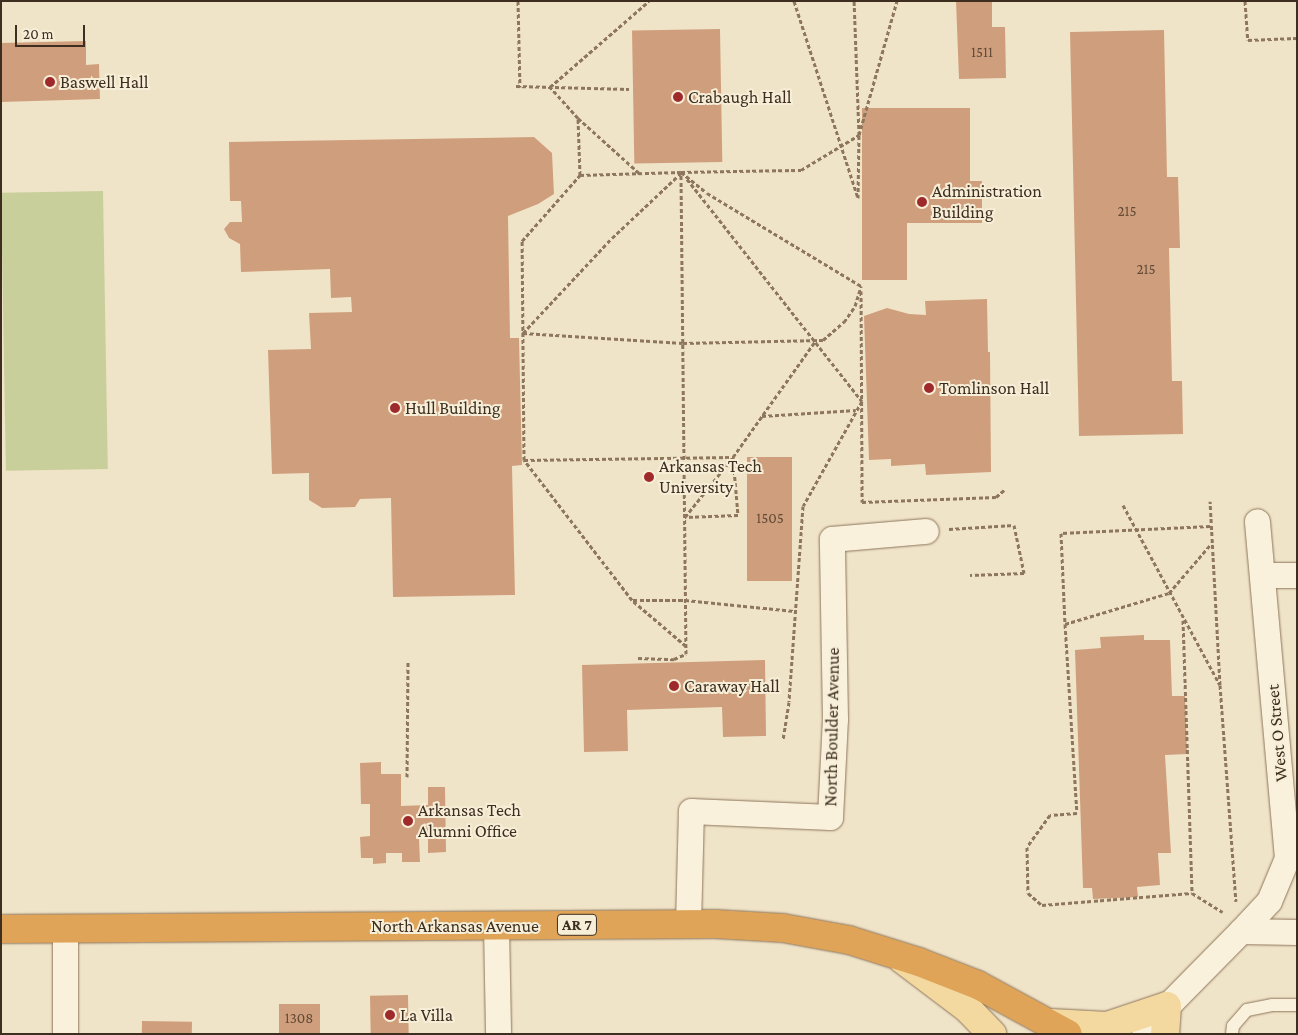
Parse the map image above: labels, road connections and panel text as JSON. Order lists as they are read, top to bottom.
{
  "streets": {
    "highway": ["AR 7", "North Arkansas Avenue"],
    "street": ["North Boulder Avenue", "West O Street"]
  },
  "crossings": [
    ["North Boulder Avenue", "North Arkansas Avenue"]
  ],
  "places": [
    "Baswell Hall",
    "Crabaugh Hall",
    "Administration Building",
    "Tomlinson Hall",
    "Hull Building",
    "Arkansas Tech University",
    "Caraway Hall",
    "Arkansas Tech Alumni Office",
    "La Villa"
  ],
  "house_numbers": [
    "1511",
    "215",
    "215",
    "1505",
    "1308"
  ],
  "scale_bar": "20 m"
}
